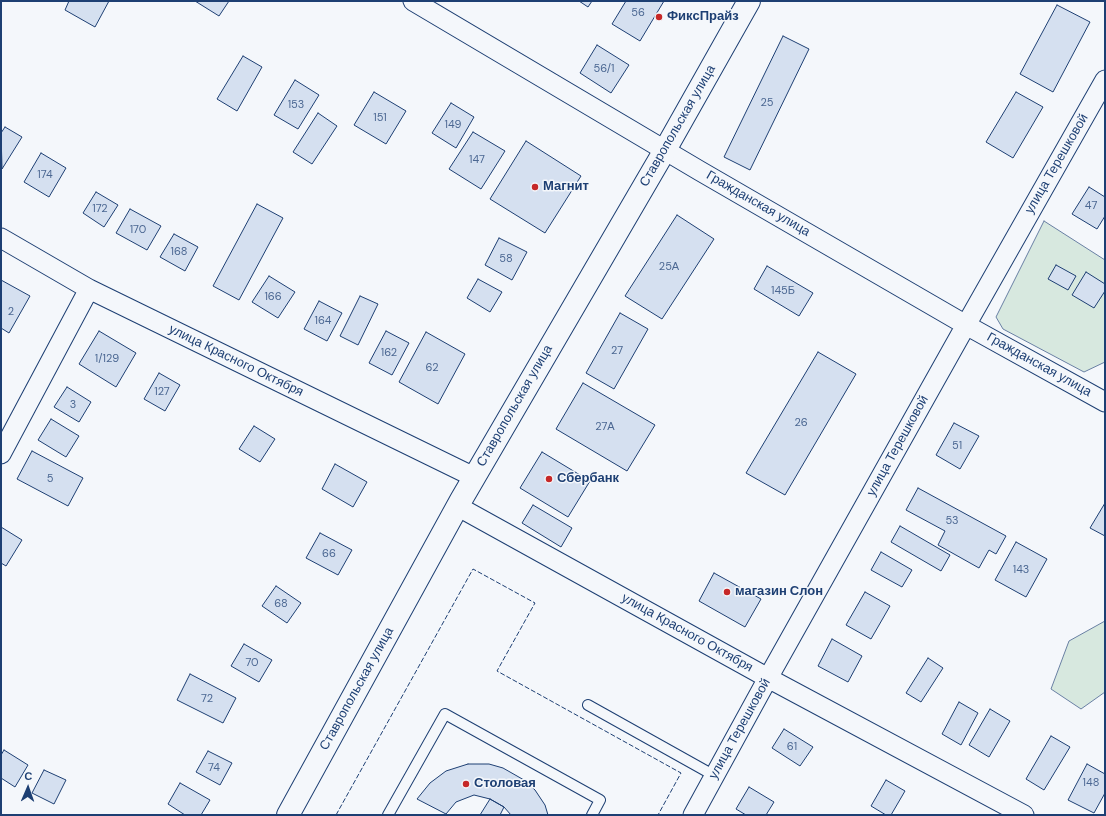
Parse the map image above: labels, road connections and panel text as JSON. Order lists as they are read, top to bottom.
{
  "streets": {
    "street": [
      "Ставропольская улица",
      "улица Терешковой",
      "Гражданская улица",
      "улица Красного Октября"
    ]
  },
  "crossings": [
    ["Ставропольская улица", "Гражданская улица"],
    ["Ставропольская улица", "улица Красного Октября"],
    ["улица Терешковой", "Гражданская улица"],
    ["улица Терешковой", "улица Красного Октября"]
  ],
  "places": [
    "ФиксПрайз",
    "Магнит",
    "Сбербанк",
    "магазин Слон",
    "Столовая"
  ],
  "house_numbers": [
    "56",
    "56/1",
    "25",
    "153",
    "151",
    "149",
    "147",
    "174",
    "47",
    "172",
    "170",
    "168",
    "58",
    "25А",
    "145Б",
    "166",
    "2",
    "164",
    "27",
    "162",
    "1/129",
    "62",
    "127",
    "3",
    "26",
    "27А",
    "51",
    "5",
    "53",
    "66",
    "143",
    "68",
    "70",
    "72",
    "61",
    "74",
    "148"
  ],
  "north": "top"
}
